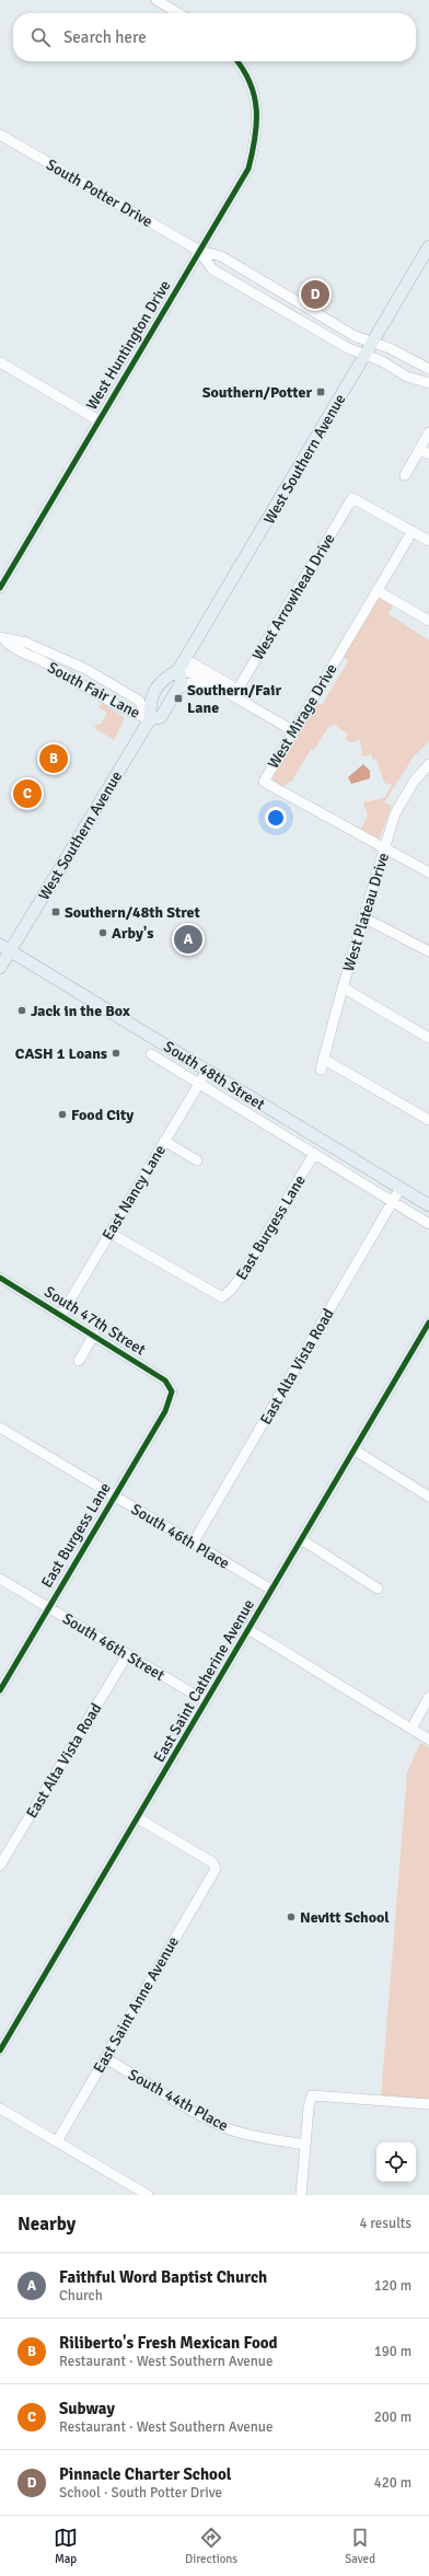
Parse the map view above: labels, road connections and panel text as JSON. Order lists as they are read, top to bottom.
{
  "streets": {
    "main road": ["West Southern Avenue", "South 48th Street"],
    "street": [
      "South Potter Drive",
      "West Huntington Drive",
      "West Arrowhead Drive",
      "South Fair Lane",
      "West Mirage Drive",
      "West Plateau Drive",
      "East Nancy Lane",
      "East Burgess Lane",
      "South 47th Street",
      "East Alta Vista Road",
      "South 46th Place",
      "South 46th Street",
      "East Saint Catherine Avenue",
      "East Saint Anne Avenue",
      "South 44th Place"
    ]
  },
  "crossings": [
    ["South Potter Drive", "West Huntington Drive"],
    ["South Potter Drive", "West Southern Avenue"],
    ["West Southern Avenue", "South Fair Lane"],
    ["West Southern Avenue", "South 48th Street"],
    ["West Arrowhead Drive", "West Mirage Drive"],
    ["West Mirage Drive", "West Plateau Drive"],
    ["South 48th Street", "East Nancy Lane"],
    ["South 48th Street", "East Burgess Lane"],
    ["South 48th Street", "East Alta Vista Road"],
    ["East Nancy Lane", "East Burgess Lane"],
    ["East Nancy Lane", "South 47th Street"],
    ["East Burgess Lane", "South 47th Street"],
    ["East Burgess Lane", "South 46th Place"],
    ["East Burgess Lane", "South 46th Street"],
    ["East Alta Vista Road", "South 46th Place"],
    ["East Alta Vista Road", "South 46th Street"],
    ["South 46th Place", "East Saint Catherine Avenue"],
    ["South 46th Street", "East Saint Catherine Avenue"],
    ["East Saint Catherine Avenue", "East Saint Anne Avenue"],
    ["East Saint Anne Avenue", "South 44th Place"]
  ],
  "places": {
    "transit": ["Southern/Potter", "Southern/Fair Lane", "Southern/48th Stret"],
    "other": [
      "Arby's",
      "Jack in the Box",
      "CASH 1 Loans",
      "Food City",
      "Nevitt School"
    ]
  },
  "page": {
    "search": "Search here",
    "pins": [
      "D",
      "B",
      "C",
      "A"
    ],
    "heading": ["Nearby", "4 results"],
    "list": [
      {
        "mark": "A",
        "name": "Faithful Word Baptist Church",
        "note": "Church",
        "value": "120 m"
      },
      {
        "mark": "B",
        "name": "Riliberto's Fresh Mexican Food",
        "note": "Restaurant · West Southern Avenue",
        "value": "190 m"
      },
      {
        "mark": "C",
        "name": "Subway",
        "note": "Restaurant · West Southern Avenue",
        "value": "200 m"
      },
      {
        "mark": "D",
        "name": "Pinnacle Charter School",
        "note": "School · South Potter Drive",
        "value": "420 m"
      }
    ],
    "nav": ["Map", "Directions", "Saved"]
  }
}
